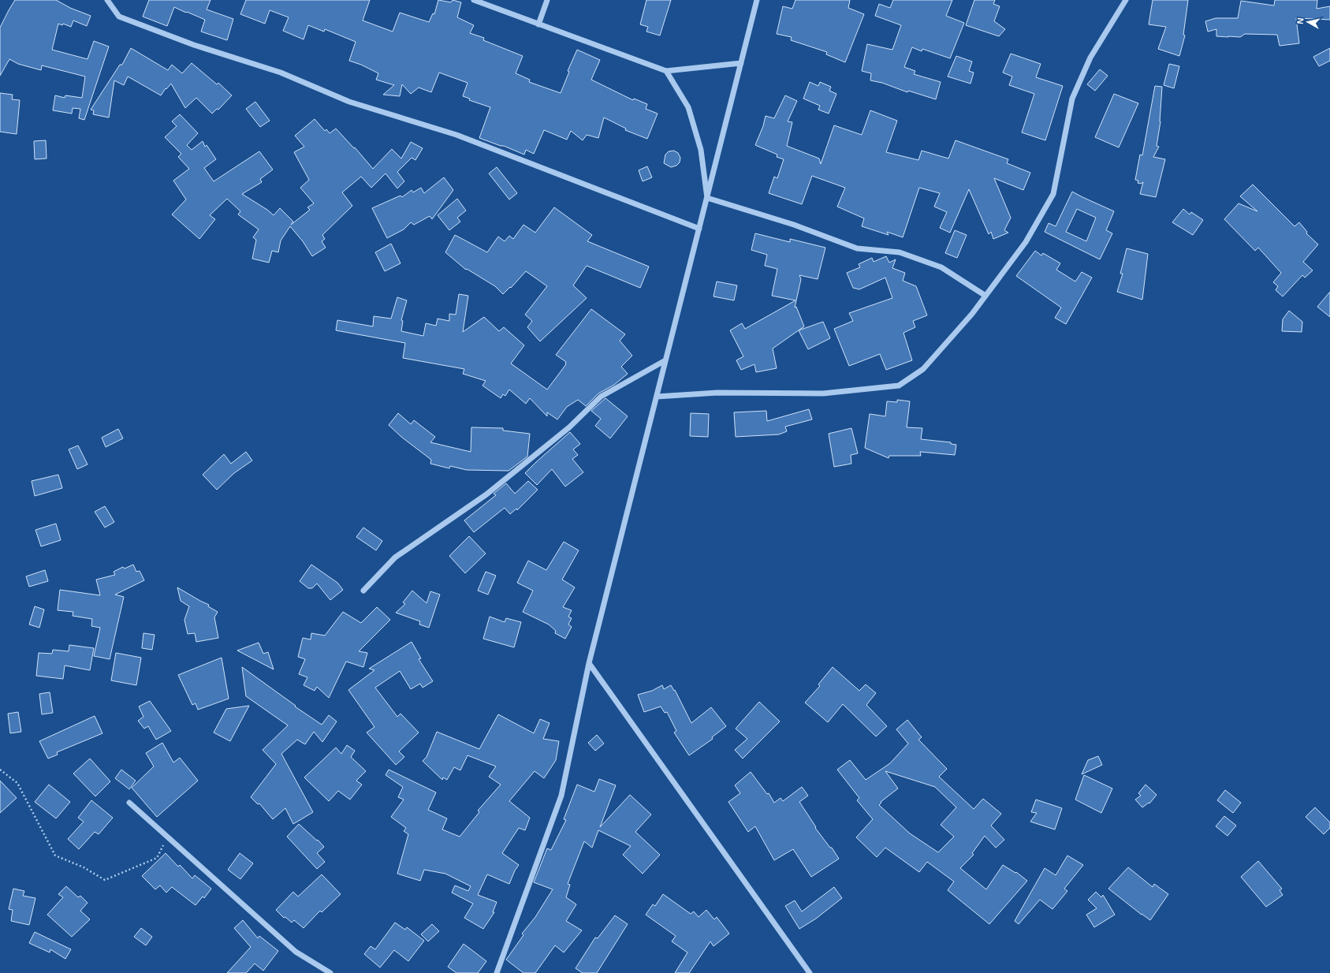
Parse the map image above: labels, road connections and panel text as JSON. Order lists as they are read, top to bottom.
{
  "north": "left"
}
